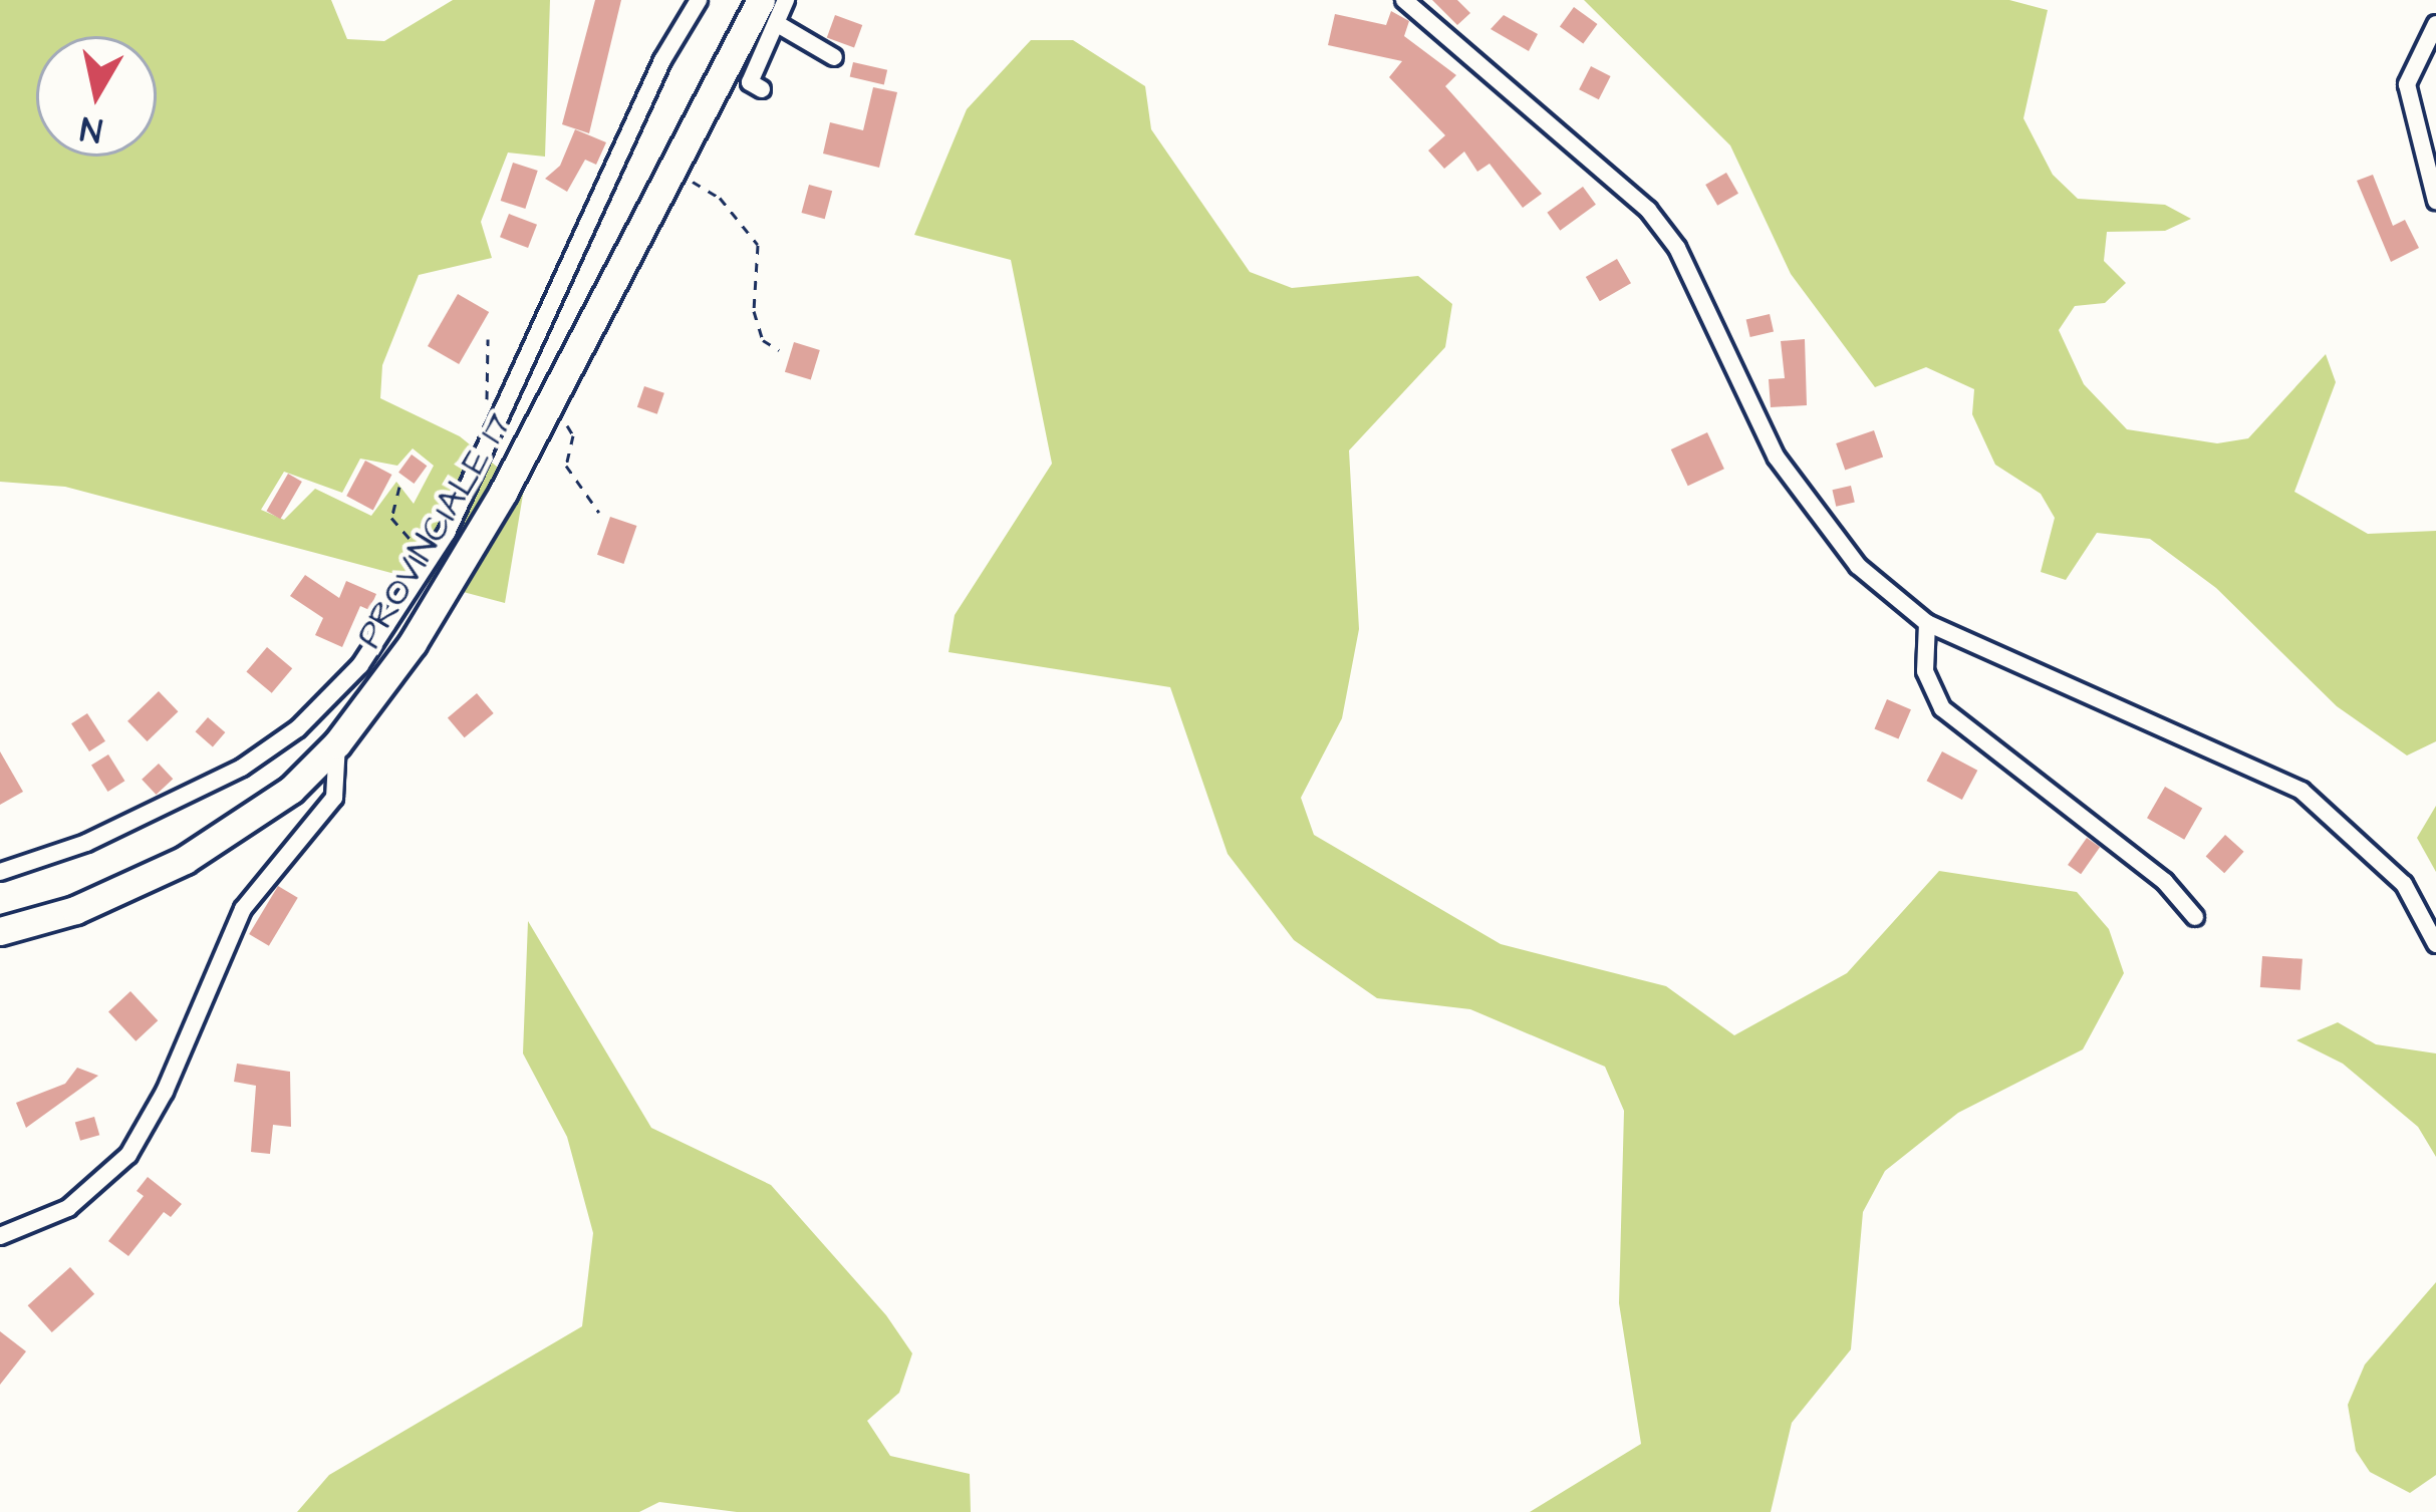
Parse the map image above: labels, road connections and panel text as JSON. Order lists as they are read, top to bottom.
{
  "streets": {
    "main road": ["PROVINCIALE 17"]
  },
  "north": "bottom"
}
